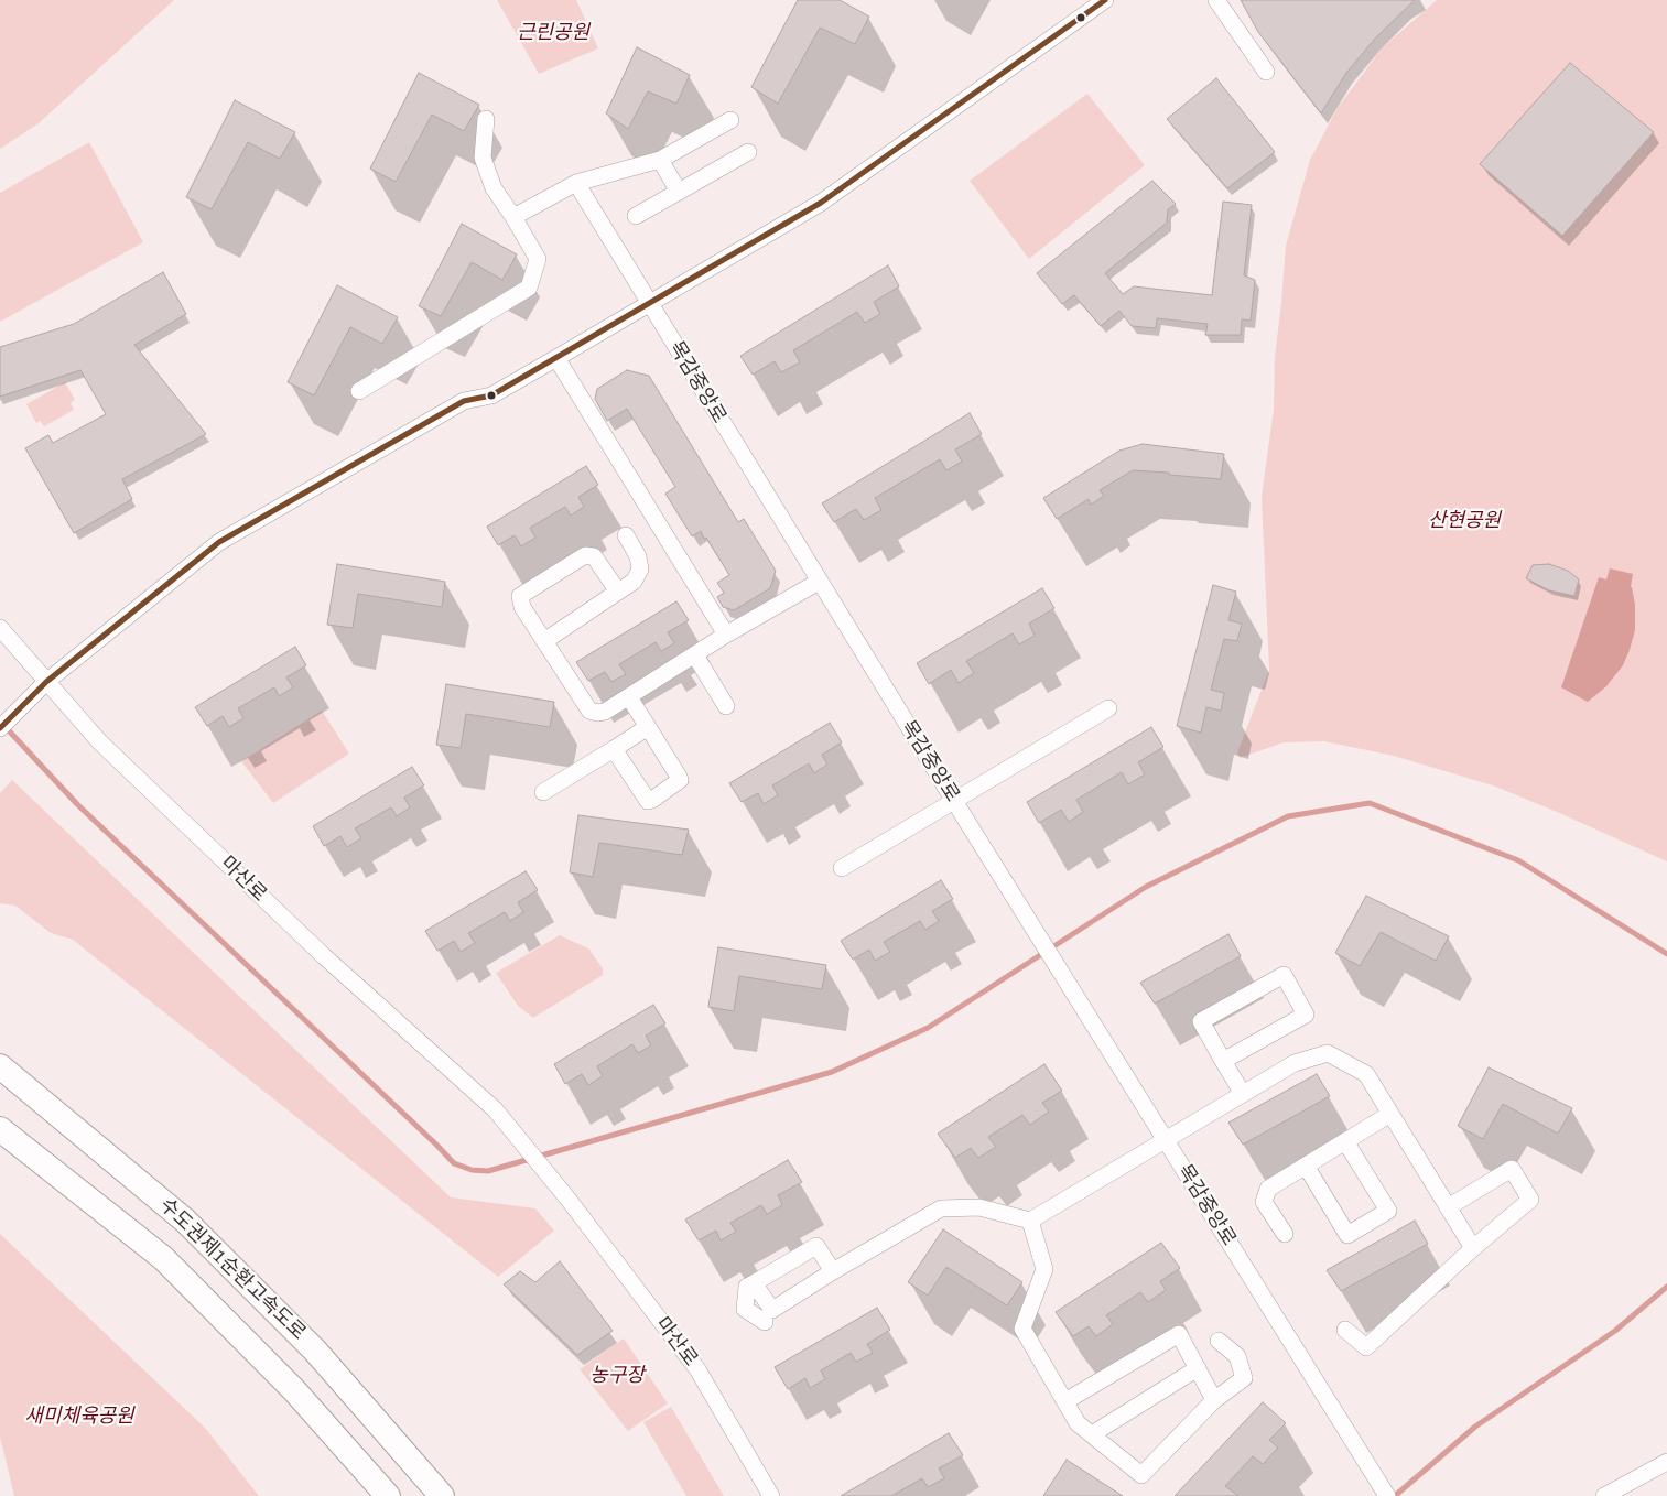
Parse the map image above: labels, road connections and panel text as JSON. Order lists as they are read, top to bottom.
{
  "streets": {
    "highway": ["수도권제1순환고속도로"],
    "street": ["목감중앙로", "마산로"]
  },
  "parks": [
    "근린공원",
    "산현공원",
    "농구장",
    "새미체육공원"
  ]
}
